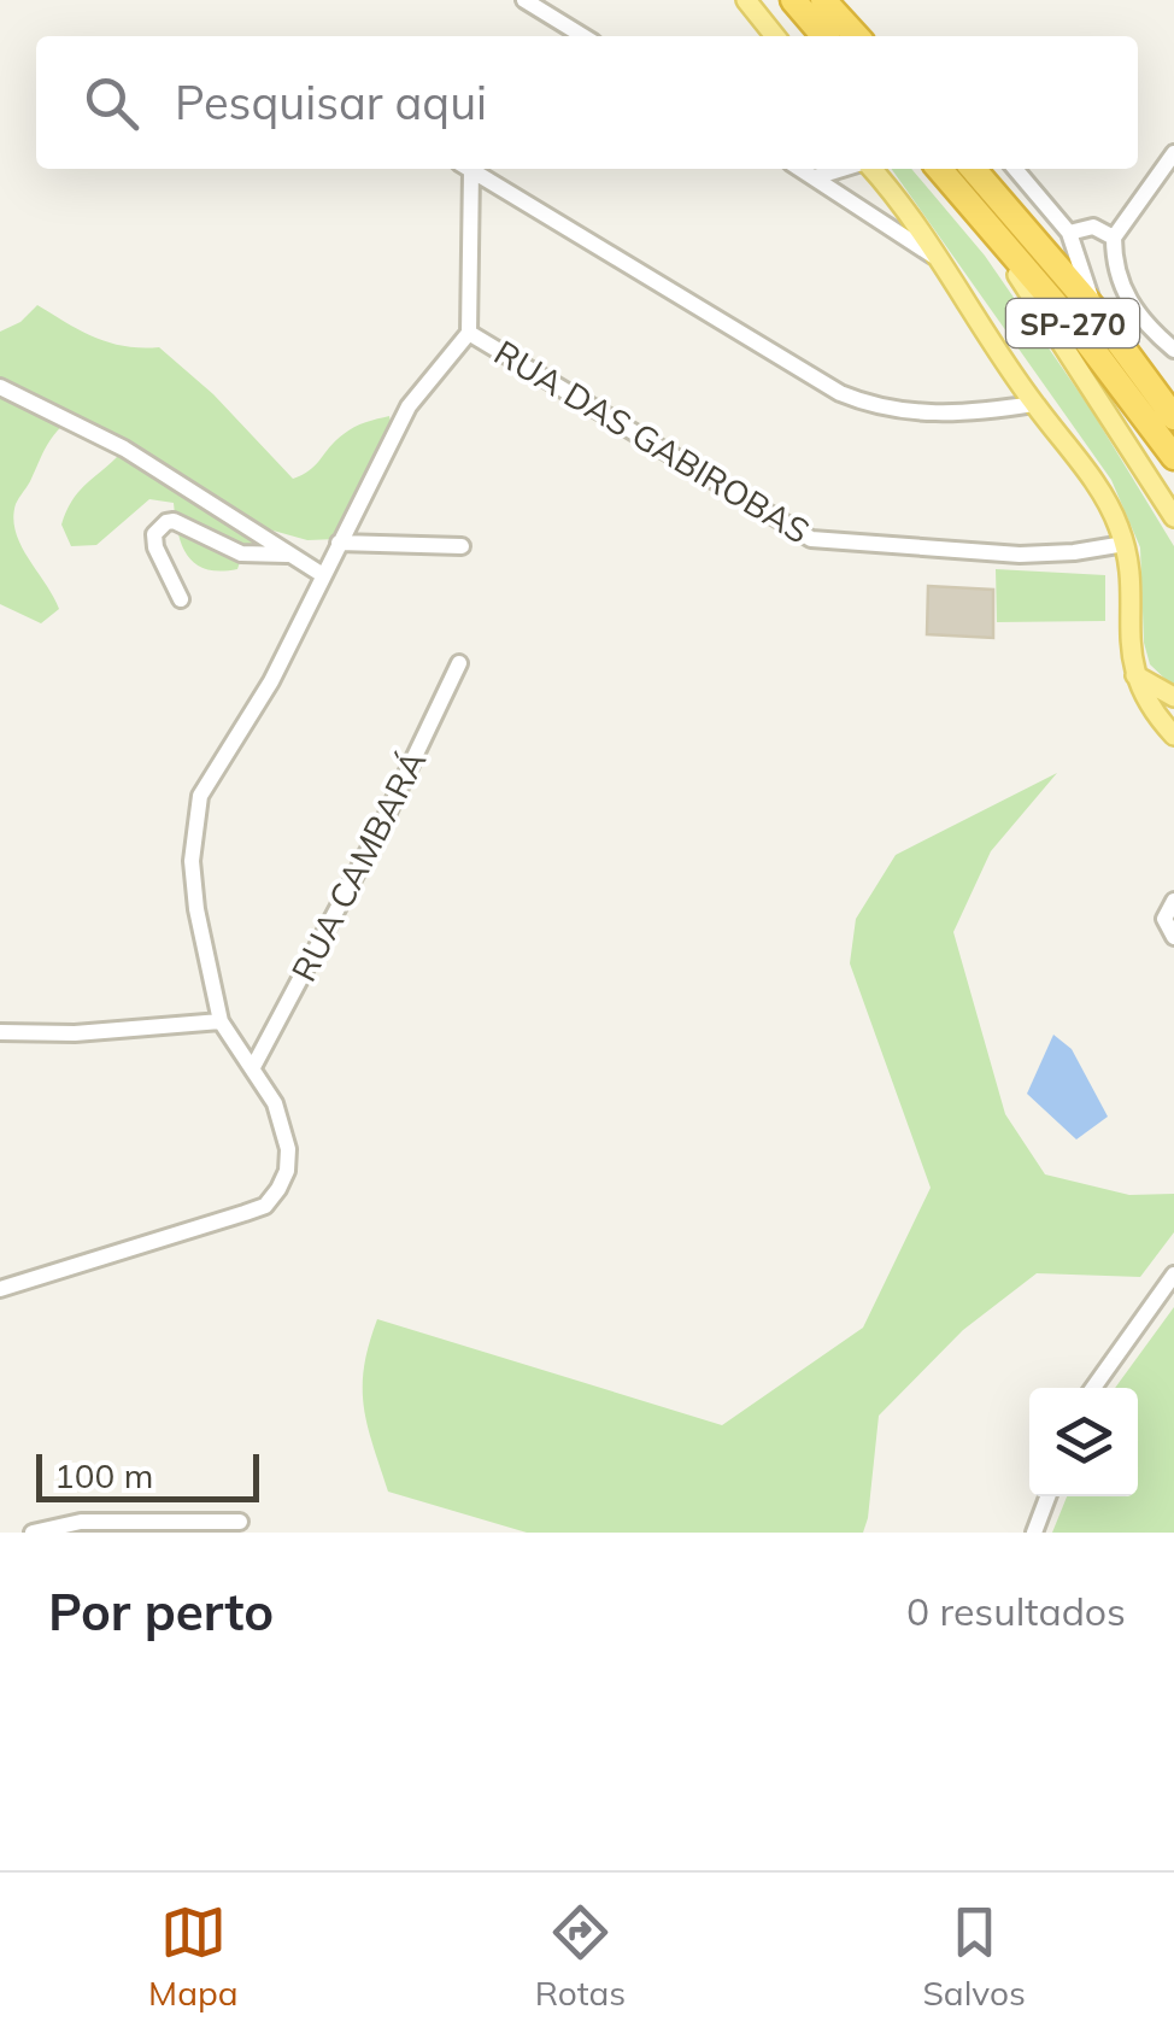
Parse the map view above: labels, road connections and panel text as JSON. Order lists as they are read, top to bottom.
{
  "streets": {
    "highway": ["SP-270"],
    "street": ["RUA DAS GABIROBAS", "RUA CAMBARÁ"]
  },
  "scale_bar": "100 m",
  "page": {
    "search": "Pesquisar aqui",
    "scale": "100 m",
    "heading": ["Por perto", "0 resultados"],
    "nav": ["Mapa", "Rotas", "Salvos"]
  }
}
